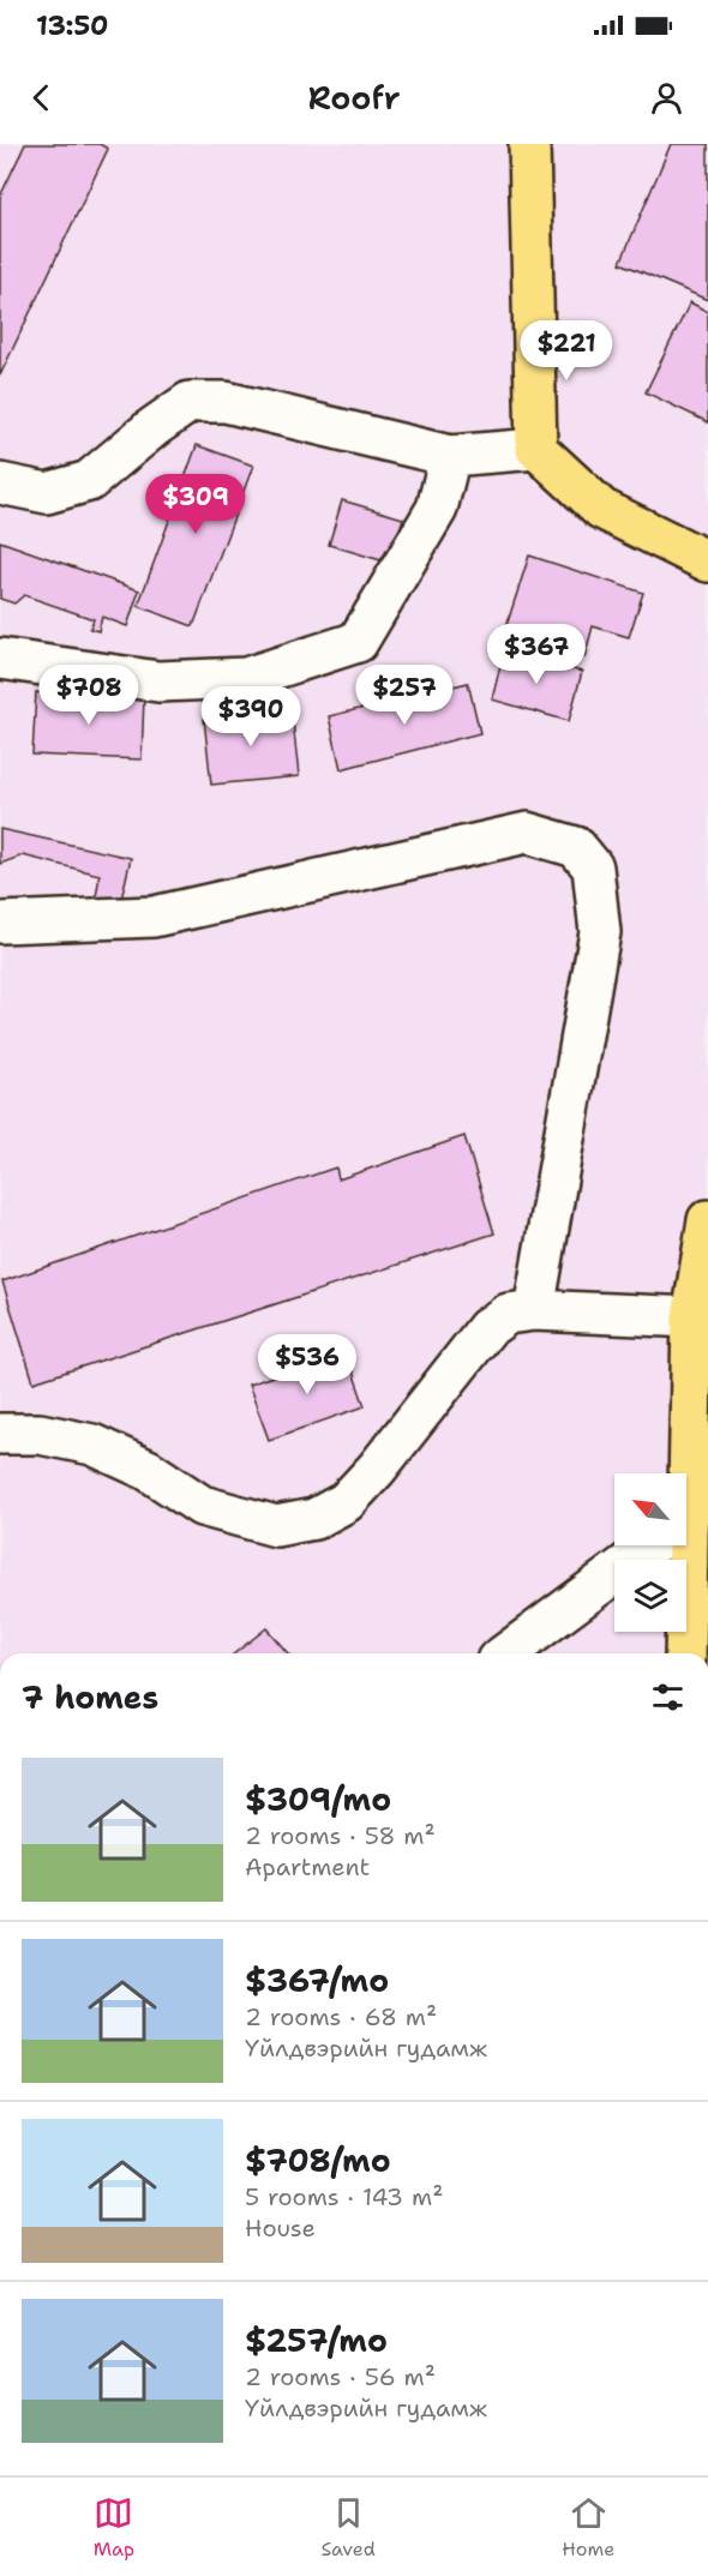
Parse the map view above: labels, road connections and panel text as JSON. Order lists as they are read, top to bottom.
{
  "north": "top left",
  "page": {
    "status": "13:50",
    "header": "Roofr",
    "price": [
      "$221",
      "$309",
      "$367",
      "$708",
      "$257",
      "$390",
      "$536"
    ],
    "heading": "7 homes",
    "list": [
      {
        "name": "$309/mo",
        "note": "2 rooms · 58 m² · Apartment"
      },
      {
        "name": "$367/mo",
        "note": "2 rooms · 68 m² · Yйлдвэрийн гудамж"
      },
      {
        "name": "$708/mo",
        "note": "5 rooms · 143 m² · House"
      },
      {
        "name": "$257/mo",
        "note": "2 rooms · 56 m² · Yйлдвэрийн гудамж"
      }
    ],
    "tabs": ["Map", "Saved", "Home"]
  }
}
